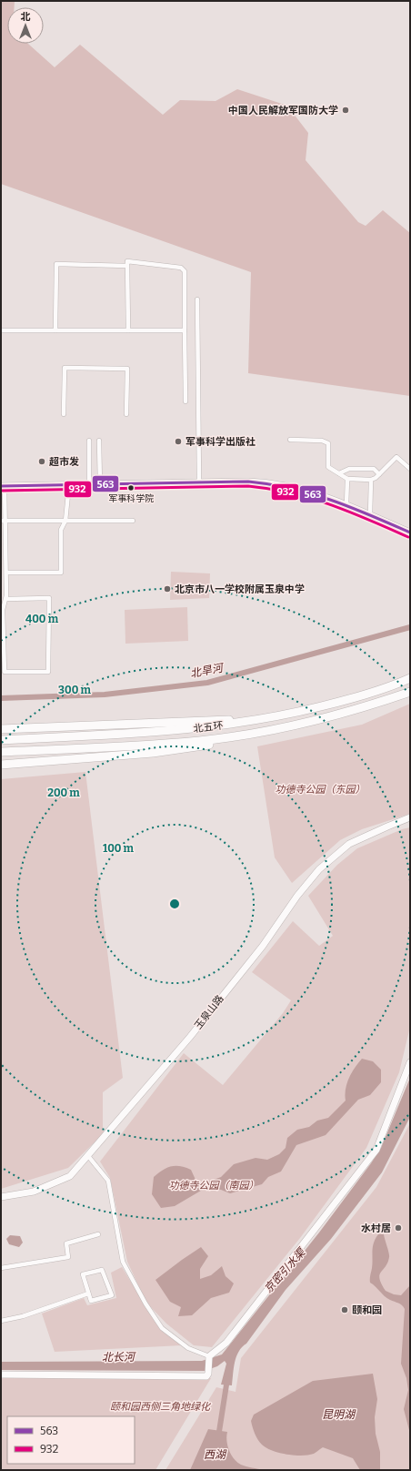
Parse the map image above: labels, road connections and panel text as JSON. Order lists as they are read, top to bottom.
{
  "streets": {
    "highway": ["北五环"],
    "street": ["玉泉山路"]
  },
  "water": [
    "北旱河",
    "京密引水渠",
    "北长河",
    "昆明湖",
    "西湖"
  ],
  "parks": ["功德寺公园（东园）", "功德寺公园（南园）", "颐和园西侧三角地绿化"],
  "places": [
    "中国人民解放军国防大学",
    "军事科学出版社",
    "超市发",
    "军事科学院",
    "北京市八一学校附属玉泉中学",
    "水村居",
    "颐和园"
  ],
  "lines": ["transit line 563", "transit line 932"],
  "legend": ["563", "932"],
  "north": "top",
  "rings": [
    "400 m",
    "300 m",
    "200 m",
    "100 m"
  ]
}
